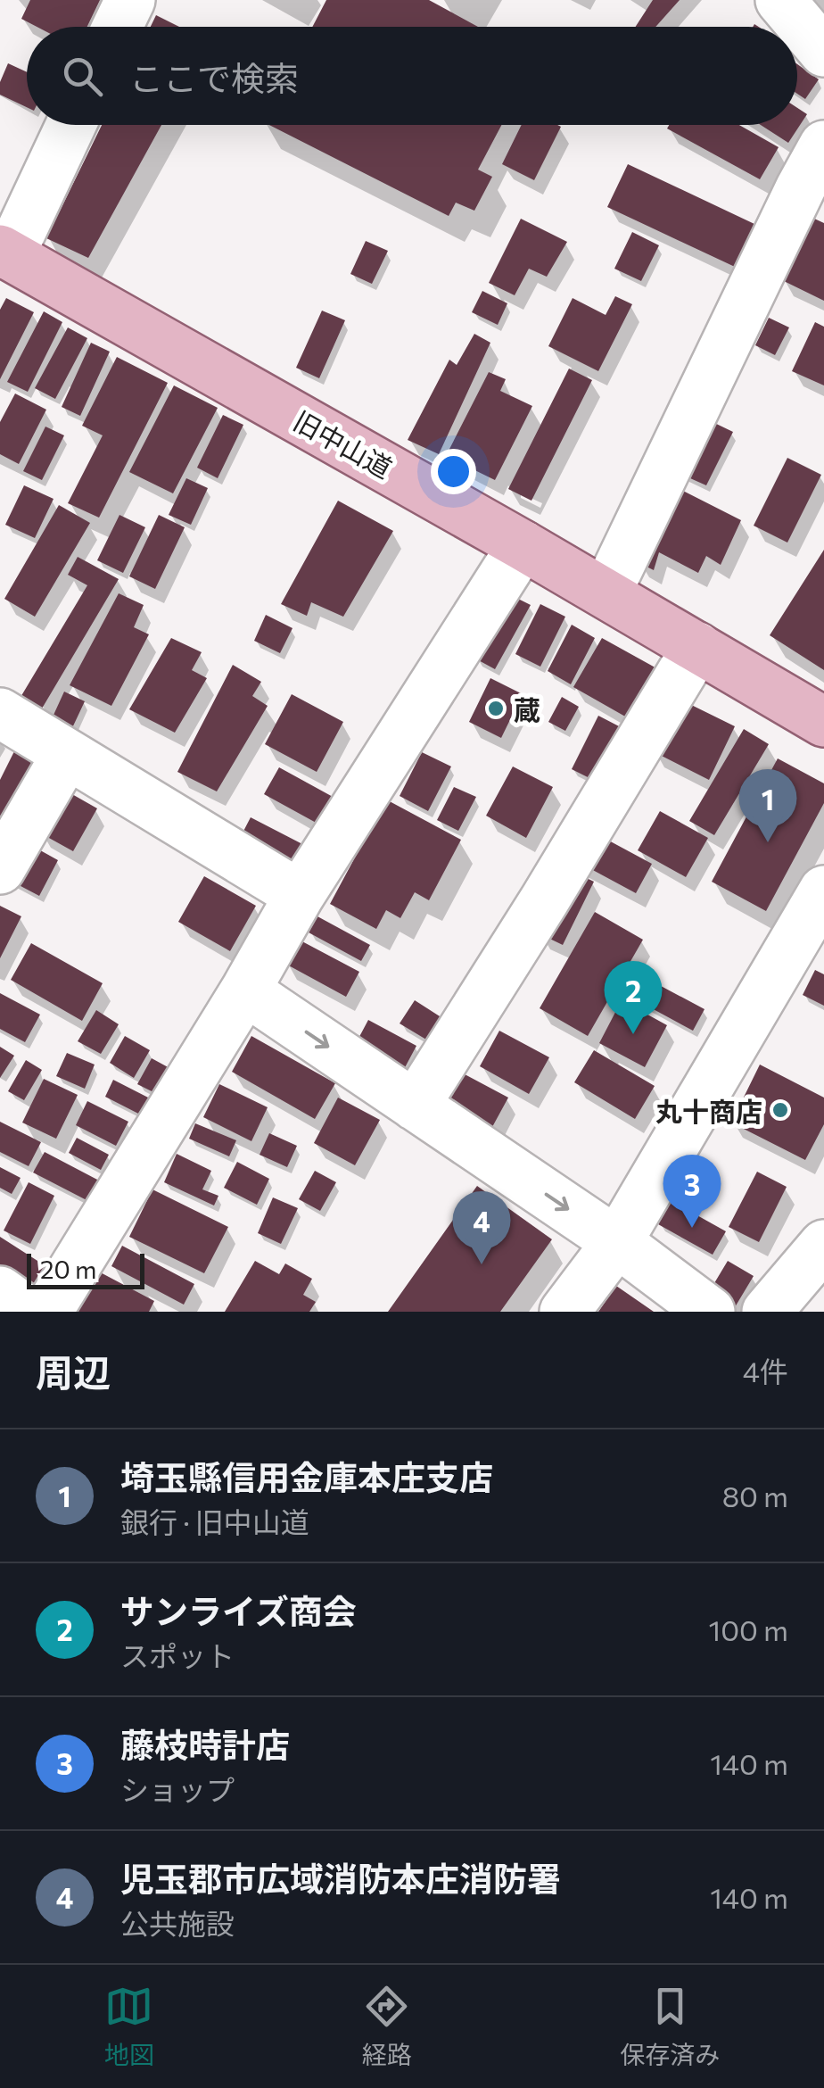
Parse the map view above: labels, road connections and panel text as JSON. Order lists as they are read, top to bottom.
{
  "streets": {
    "main road": ["旧中山道"]
  },
  "places": ["蔵", "丸十商店"],
  "scale_bar": "20 m",
  "page": {
    "search": "ここで検索",
    "pins": [
      "1",
      "2",
      "3",
      "4"
    ],
    "scale": "20 m",
    "heading": ["周辺", "4件"],
    "list": [
      {
        "mark": "1",
        "name": "埼玉縣信用金庫本庄支店",
        "note": "銀行 · 旧中山道",
        "value": "80 m"
      },
      {
        "mark": "2",
        "name": "サンライズ商会",
        "note": "スポット",
        "value": "100 m"
      },
      {
        "mark": "3",
        "name": "藤枝時計店",
        "note": "ショップ",
        "value": "140 m"
      },
      {
        "mark": "4",
        "name": "児玉郡市広域消防本庄消防署",
        "note": "公共施設",
        "value": "140 m"
      }
    ],
    "nav": ["地図", "経路", "保存済み"]
  }
}
